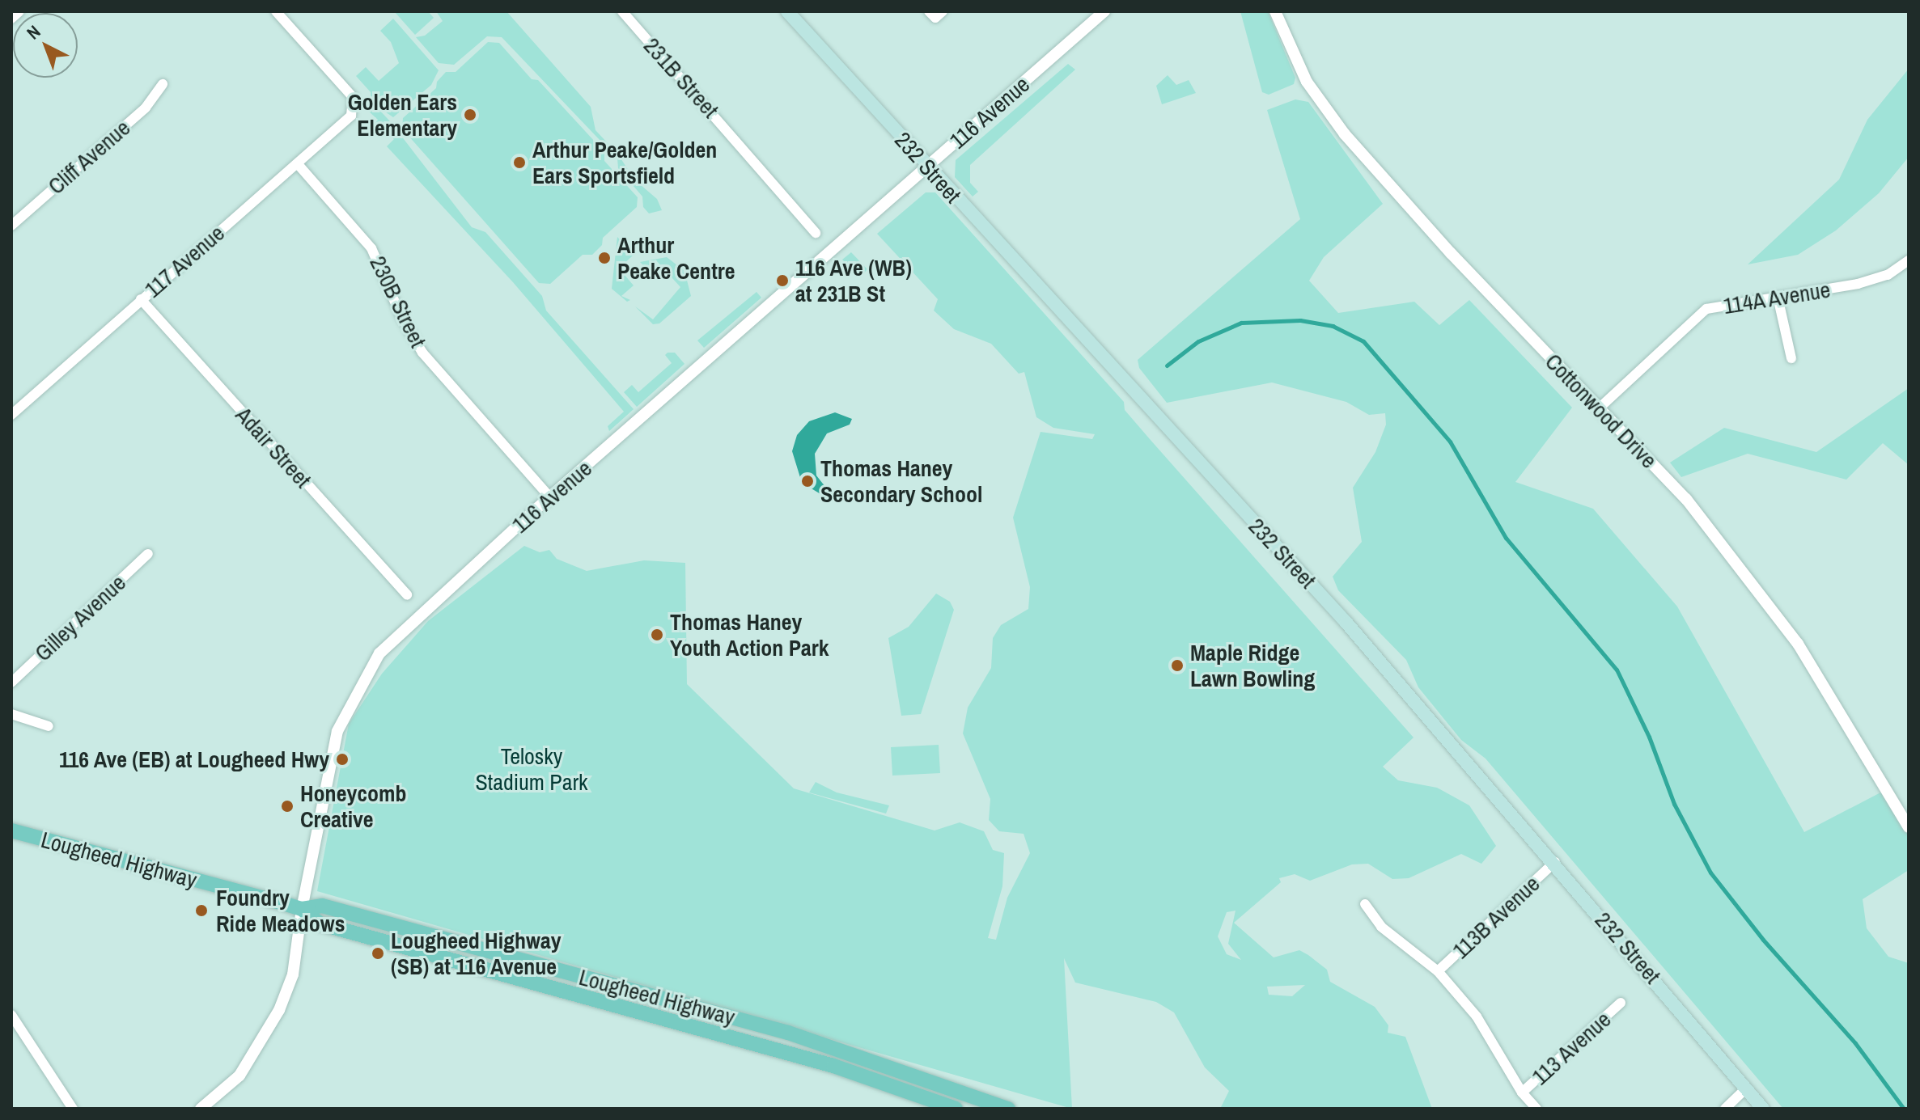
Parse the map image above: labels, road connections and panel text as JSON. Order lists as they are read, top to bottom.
{
  "streets": {
    "main road": ["232 Street", "Lougheed Highway"],
    "street": [
      "231B Street",
      "116 Avenue",
      "Cliff Avenue",
      "117 Avenue",
      "114A Avenue",
      "230B Street",
      "Cottonwood Drive",
      "Adair Street",
      "Gilley Avenue",
      "113B Avenue",
      "113 Avenue"
    ]
  },
  "crossings": [
    ["116 Avenue", "232 Street"],
    ["116 Avenue", "230B Street"],
    ["116 Avenue", "Lougheed Highway"],
    ["232 Street", "113B Avenue"],
    ["117 Avenue", "230B Street"],
    ["117 Avenue", "Adair Street"],
    ["114A Avenue", "Cottonwood Drive"]
  ],
  "parks": ["Telosky Stadium Park"],
  "places": [
    "Golden Ears Elementary",
    "Arthur Peake/Golden Ears Sportsfield",
    "Arthur Peake Centre",
    "116 Ave (WB) at 231B St",
    "Thomas Haney Secondary School",
    "Thomas Haney Youth Action Park",
    "Maple Ridge Lawn Bowling",
    "116 Ave (EB) at Lougheed Hwy",
    "Honeycomb Creative",
    "Foundry Ride Meadows",
    "Lougheed Highway (SB) at 116 Avenue"
  ],
  "north": "top left"
}
